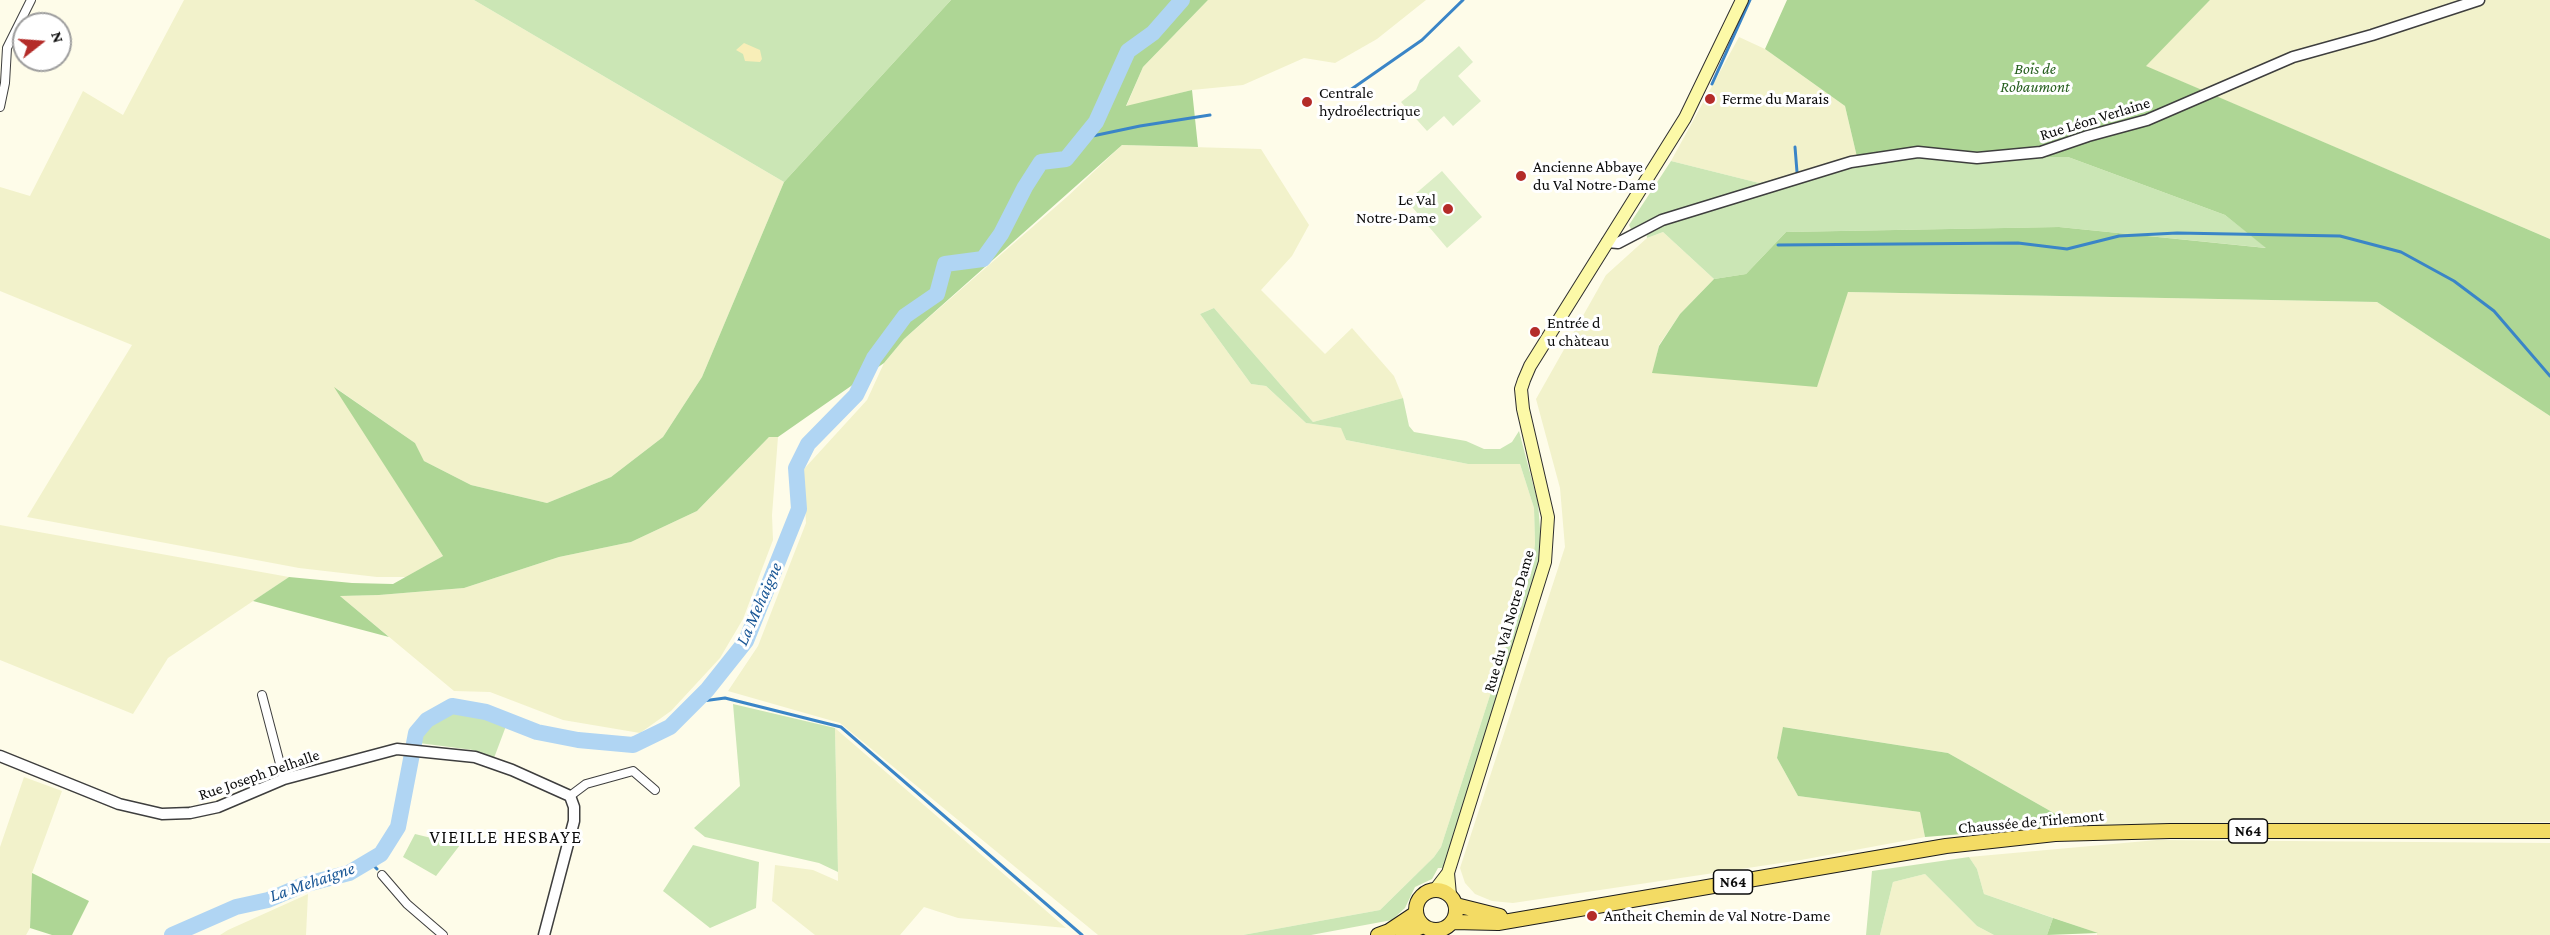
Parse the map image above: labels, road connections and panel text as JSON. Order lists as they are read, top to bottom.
{
  "streets": {
    "main road": ["Rue du Val Notre Dame", "Chaussée de Tirlemont", "N64"],
    "street": ["Rue Léon Verlaine", "Rue Joseph Delhalle"]
  },
  "crossings": [
    ["Rue Léon Verlaine", "Rue du Val Notre Dame"],
    ["Rue du Val Notre Dame", "Chaussée de Tirlemont"]
  ],
  "districts": ["VIEILLE HESBAYE"],
  "water": ["La Mehaigne"],
  "parks": ["Bois de Robaumont"],
  "places": [
    "Ferme du Marais",
    "Centrale hydroélectrique",
    "Ancienne Abbaye du Val Notre-Dame",
    "Le Val Notre-Dame",
    "Entrée d u chàteau",
    "Antheit Chemin de Val Notre-Dame"
  ],
  "north": "right"
}
